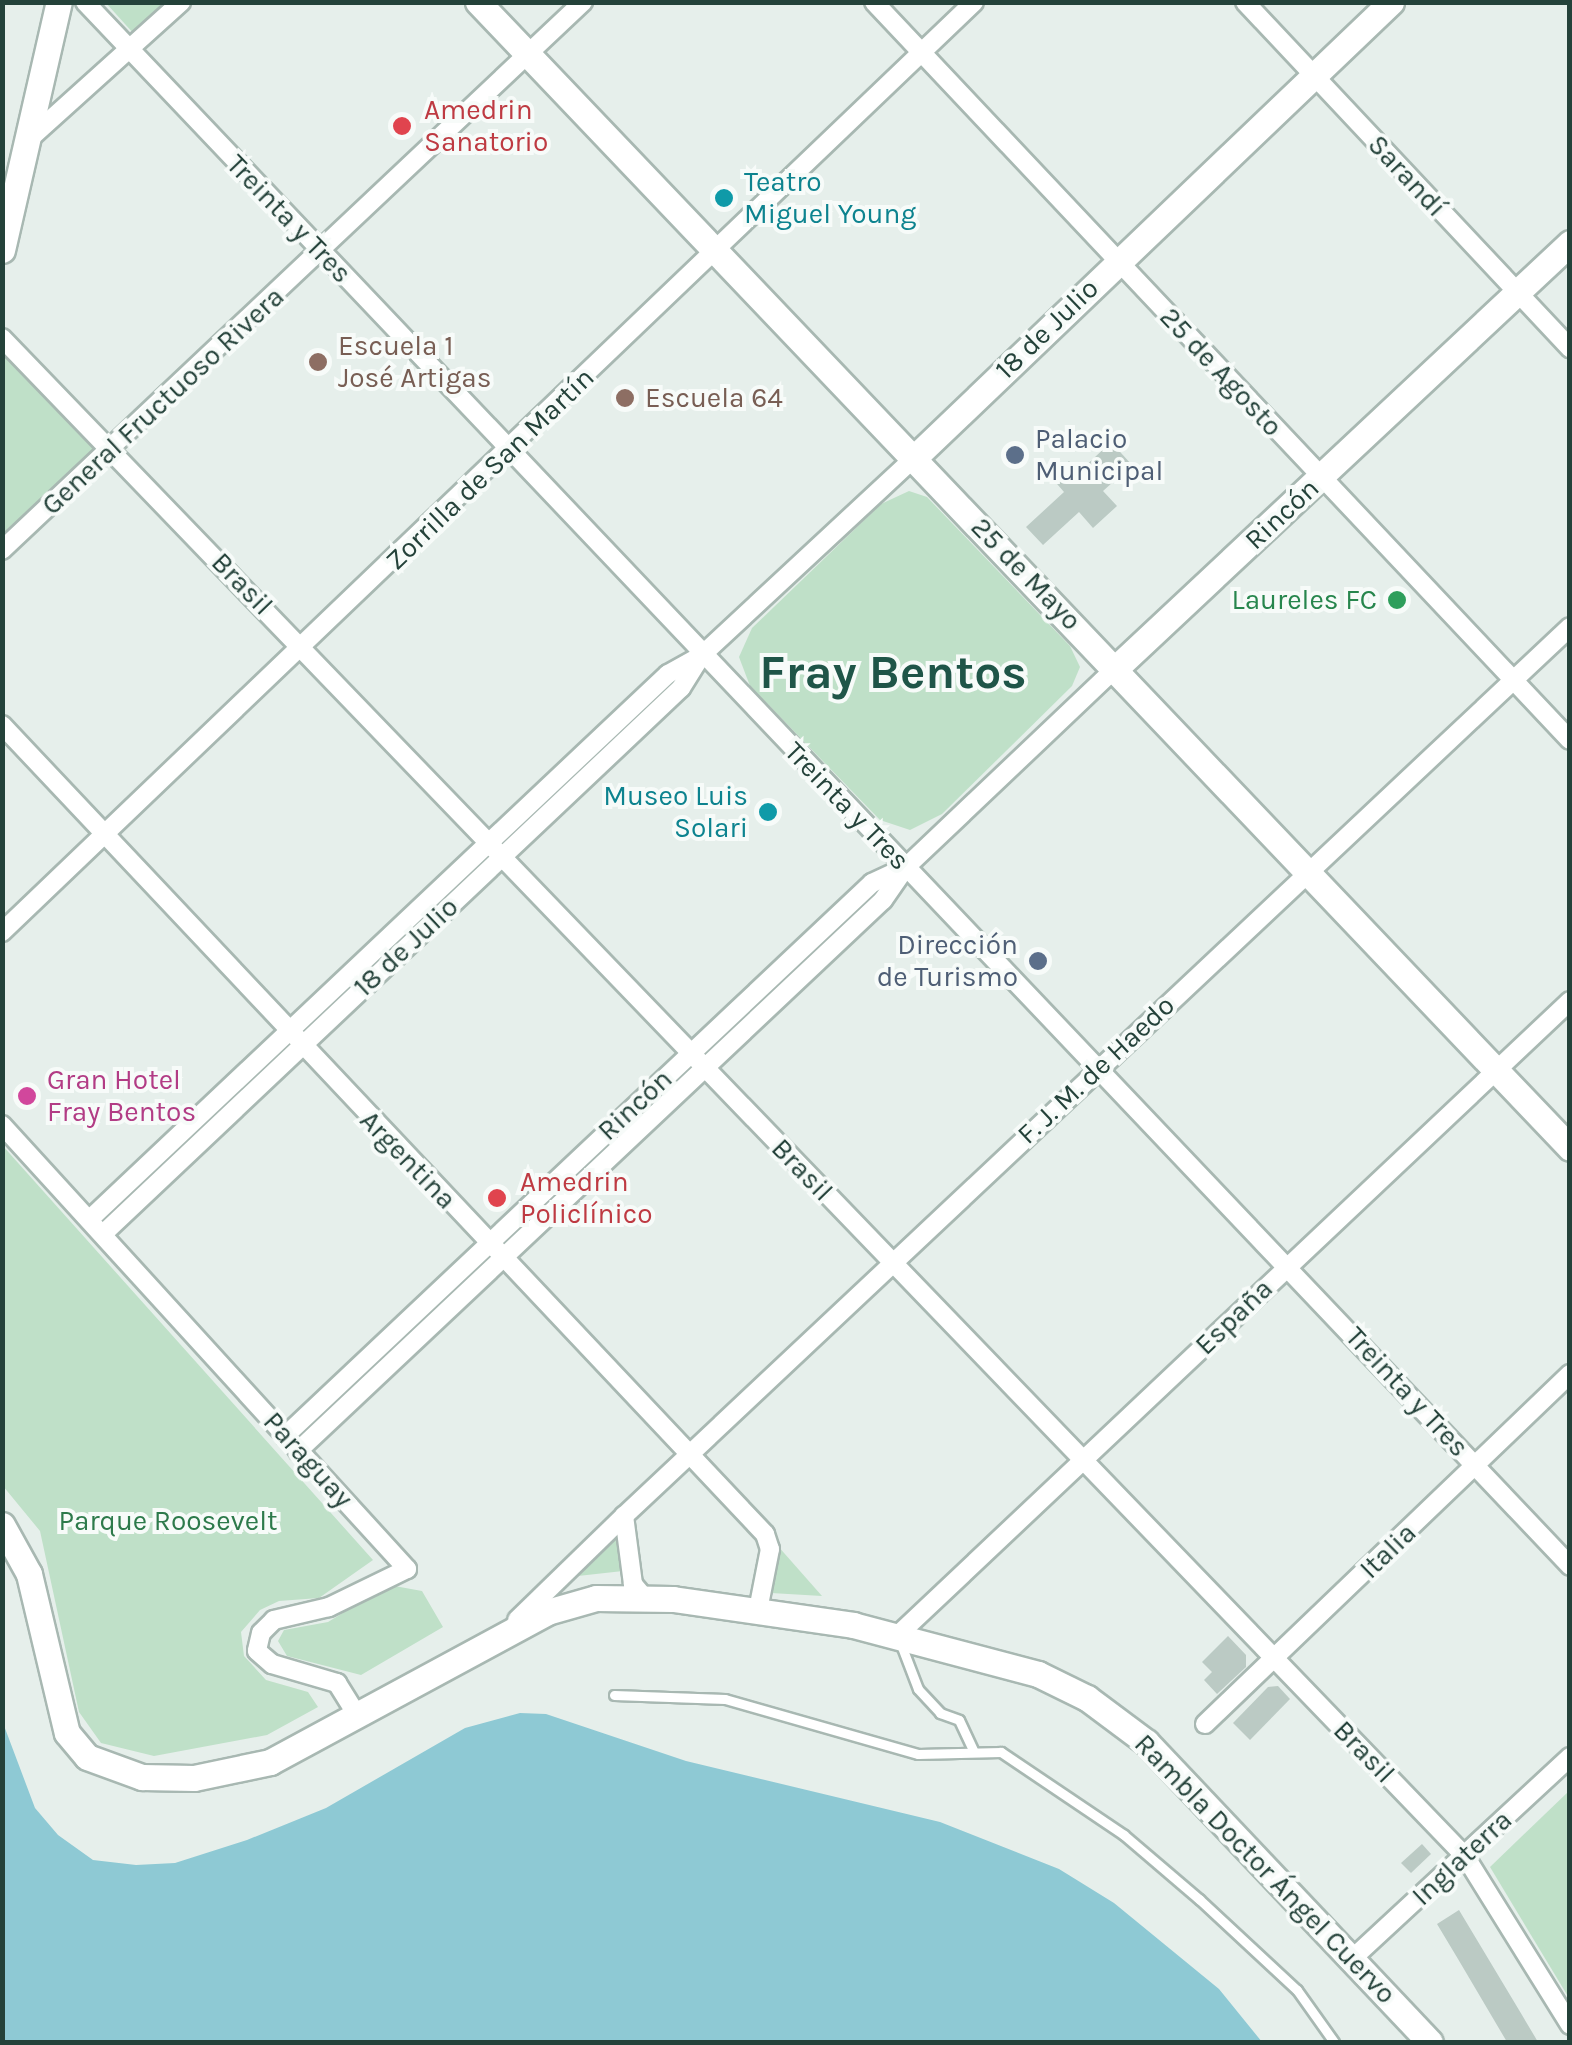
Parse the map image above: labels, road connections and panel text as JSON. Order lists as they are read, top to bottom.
{
  "streets": {
    "street": [
      "Sarandí",
      "Treinta y Tres",
      "18 de Julio",
      "25 de Agosto",
      "General Fructuoso Rivera",
      "Zorrilla de San Martín",
      "Rincón",
      "25 de Mayo",
      "Brasil",
      "F. J. M. de Haedo",
      "Argentina",
      "España",
      "Paraguay",
      "Italia",
      "Inglaterra",
      "Rambla Doctor Ángel Cuervo"
    ]
  },
  "crossings": [
    ["Sarandí", "18 de Julio"],
    ["Sarandí", "Rincón"],
    ["Treinta y Tres", "18 de Julio"],
    ["Treinta y Tres", "General Fructuoso Rivera"],
    ["Treinta y Tres", "Zorrilla de San Martín"],
    ["Treinta y Tres", "Rincón"],
    ["Treinta y Tres", "F. J. M. de Haedo"],
    ["Treinta y Tres", "España"],
    ["Treinta y Tres", "Italia"],
    ["18 de Julio", "25 de Agosto"],
    ["18 de Julio", "25 de Mayo"],
    ["18 de Julio", "Brasil"],
    ["18 de Julio", "Argentina"],
    ["18 de Julio", "Paraguay"],
    ["25 de Agosto", "Zorrilla de San Martín"],
    ["25 de Agosto", "Rincón"],
    ["25 de Agosto", "F. J. M. de Haedo"],
    ["General Fructuoso Rivera", "25 de Mayo"],
    ["General Fructuoso Rivera", "Brasil"],
    ["Zorrilla de San Martín", "25 de Mayo"],
    ["Zorrilla de San Martín", "Brasil"],
    ["Zorrilla de San Martín", "Argentina"],
    ["Rincón", "25 de Mayo"],
    ["Rincón", "Brasil"],
    ["Rincón", "Argentina"],
    ["Rincón", "Paraguay"],
    ["25 de Mayo", "F. J. M. de Haedo"],
    ["25 de Mayo", "España"],
    ["Brasil", "F. J. M. de Haedo"],
    ["Brasil", "España"],
    ["Brasil", "Italia"],
    ["Brasil", "Inglaterra"],
    ["F. J. M. de Haedo", "Argentina"],
    ["F. J. M. de Haedo", "Rambla Doctor Ángel Cuervo"],
    ["Argentina", "Rambla Doctor Ángel Cuervo"],
    ["España", "Rambla Doctor Ángel Cuervo"],
    ["Paraguay", "Rambla Doctor Ángel Cuervo"],
    ["Inglaterra", "Rambla Doctor Ángel Cuervo"]
  ],
  "districts": ["Fray Bentos"],
  "parks": ["Parque Roosevelt"],
  "places": [
    "Amedrin Sanatorio",
    "Teatro Miguel Young",
    "Escuela 1 José Artigas",
    "Escuela 64",
    "Palacio Municipal",
    "Laureles FC",
    "Museo Luis Solari",
    "Dirección de Turismo",
    "Gran Hotel Fray Bentos",
    "Amedrin Policlínico"
  ]
}
